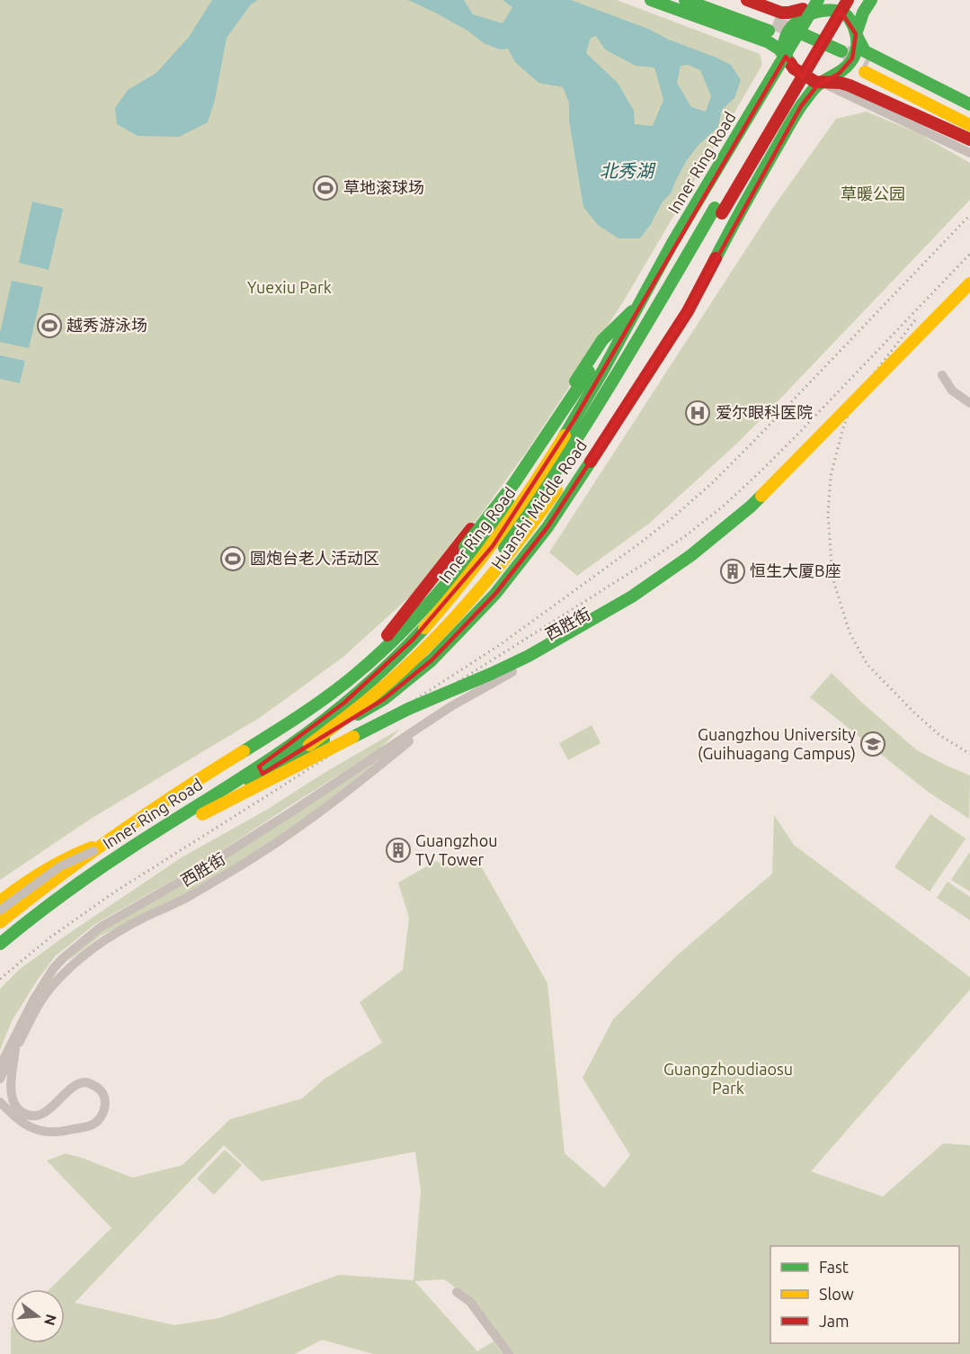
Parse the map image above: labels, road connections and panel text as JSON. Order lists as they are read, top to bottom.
{
  "streets": {
    "main road": ["Inner Ring Road", "Huanshi Middle Road"],
    "street": ["西胜街"]
  },
  "crossings": [
    ["Inner Ring Road", "Huanshi Middle Road"]
  ],
  "water": ["北秀湖"],
  "parks": ["草暖公园", "Yuexiu Park", "Guangzhoudiaosu Park"],
  "places": {
    "sports": ["草地滚球场", "越秀游泳场", "圆炮台老人活动区"],
    "hospital": ["爱尔眼科医院"],
    "building": ["恒生大厦B座", "Guangzhou TV Tower"],
    "school or university": ["Guangzhou University (Guihuagang Campus)"]
  },
  "legend": ["Fast", "Slow", "Jam"],
  "north": "right"
}
